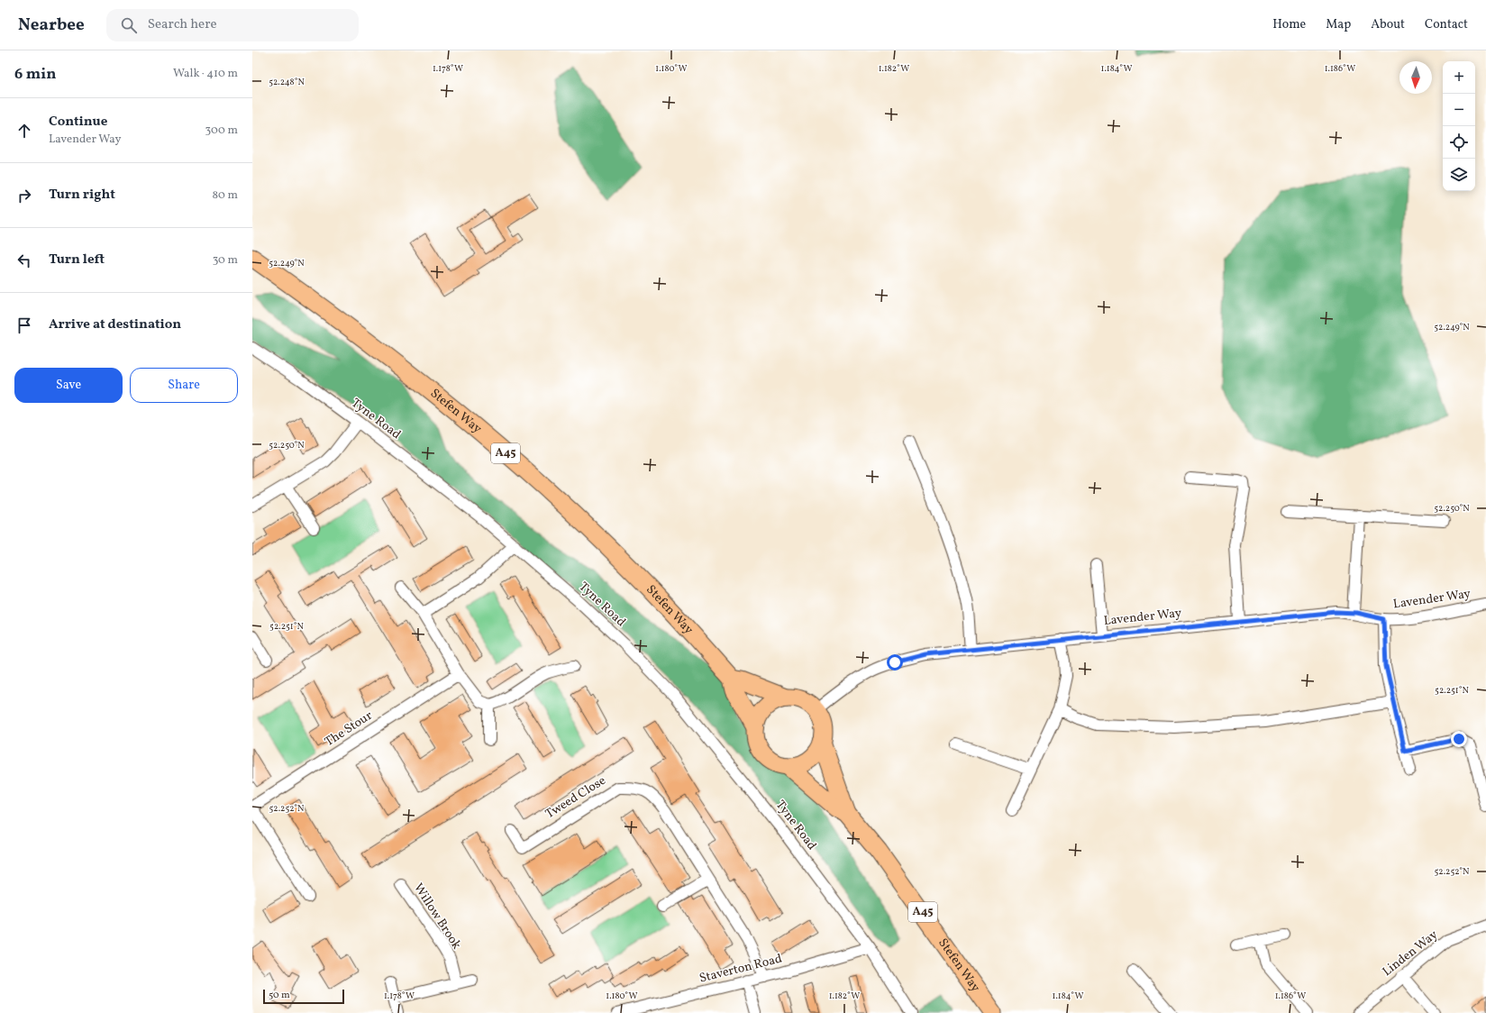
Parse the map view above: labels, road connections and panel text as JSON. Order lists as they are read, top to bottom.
{
  "streets": {
    "highway": ["Stefen Way", "A45"],
    "street": [
      "Tyne Road",
      "Lavender Way",
      "The Stour",
      "Tweed Close",
      "Willow Brook",
      "Linden Way",
      "Staverton Road"
    ]
  },
  "crossings": [
    ["Stefen Way", "Lavender Way"],
    ["Tyne Road", "Staverton Road"],
    ["Tweed Close", "Staverton Road"]
  ],
  "scale_bar": "50 m",
  "north": "bottom",
  "page": {
    "header": "Nearbee",
    "search": "Search here",
    "nav": [
      "Home",
      "Map",
      "About",
      "Contact"
    ],
    "heading": ["6 min", "Walk · 410 m"],
    "map_buttons": ["+", "−"],
    "list": [
      ["Continue", "Lavender Way", "300 m"],
      ["Turn right", "80 m"],
      ["Turn left", "30 m"],
      "Arrive at destination"
    ],
    "buttons": ["Save", "Share"],
    "scale": "50 m"
  },
  "coordinates": [
    "1.178°W",
    "1.180°W",
    "1.182°W",
    "1.184°W",
    "1.186°W",
    "52.248°N",
    "52.249°N",
    "52.250°N",
    "52.251°N",
    "52.252°N"
  ]
}
